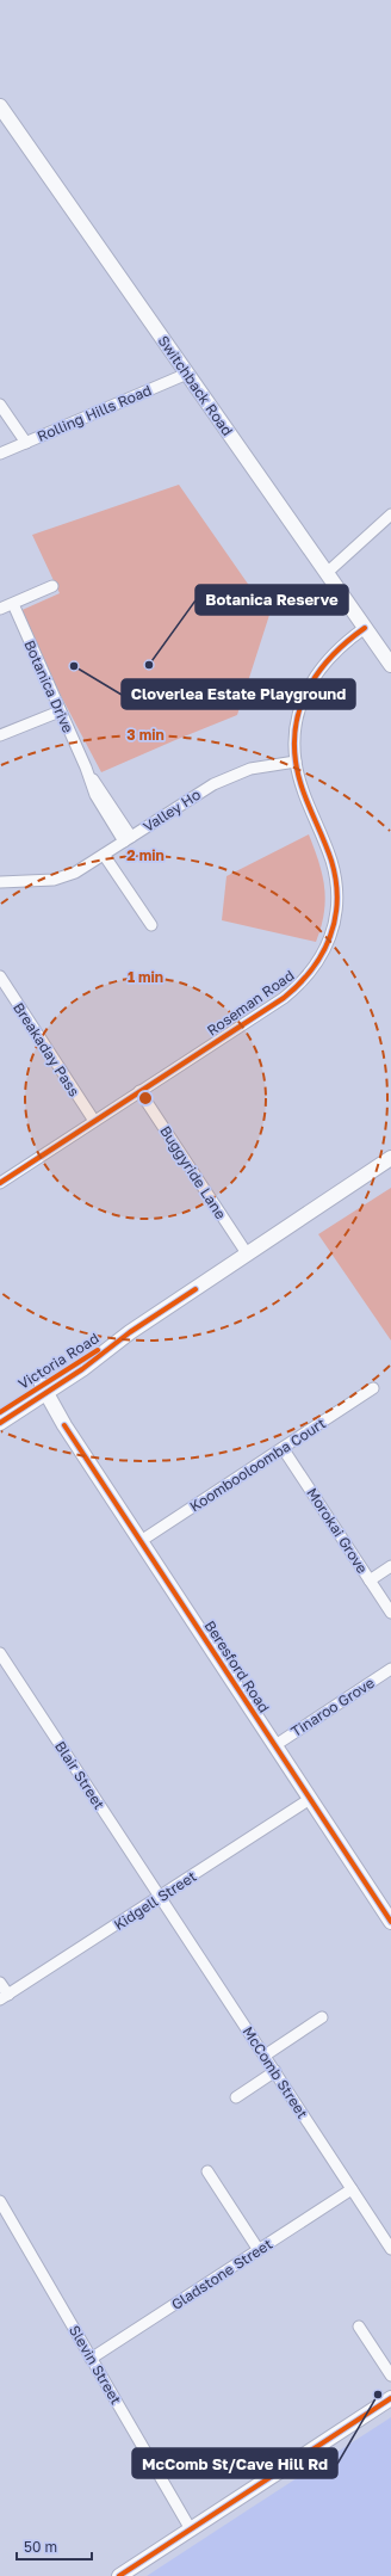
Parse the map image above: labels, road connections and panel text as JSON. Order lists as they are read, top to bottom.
{
  "streets": {
    "main road": ["Switchback Road", "Victoria Road", "Beresford Road"],
    "street": [
      "Rolling Hills Road",
      "Botanica Drive",
      "Valley Ho",
      "Roseman Road",
      "Breakaday Pass",
      "Buggyride Lane",
      "Koombooloomba Court",
      "Morokai Grove",
      "Tinaroo Grove",
      "Blair Street",
      "Kidgell Street",
      "McComb Street",
      "Gladstone Street",
      "Slevin Street"
    ]
  },
  "crossings": [
    ["Switchback Road", "Rolling Hills Road"],
    ["Switchback Road", "Roseman Road"],
    ["Botanica Drive", "Valley Ho"],
    ["Valley Ho", "Roseman Road"],
    ["Roseman Road", "Breakaday Pass"],
    ["Roseman Road", "Buggyride Lane"],
    ["Buggyride Lane", "Victoria Road"],
    ["Victoria Road", "Beresford Road"],
    ["Koombooloomba Court", "Morokai Grove"],
    ["Koombooloomba Court", "Beresford Road"],
    ["Beresford Road", "Tinaroo Grove"],
    ["Beresford Road", "Kidgell Street"],
    ["Blair Street", "Kidgell Street"],
    ["Blair Street", "McComb Street"],
    ["Kidgell Street", "McComb Street"],
    ["McComb Street", "Gladstone Street"],
    ["Gladstone Street", "Slevin Street"]
  ],
  "places": ["Botanica Reserve", "Cloverlea Estate Playground", "McComb St/Cave Hill Rd"],
  "scale_bar": "50 m",
  "rings": ["3 min", "2 min", "1 min"]
}
